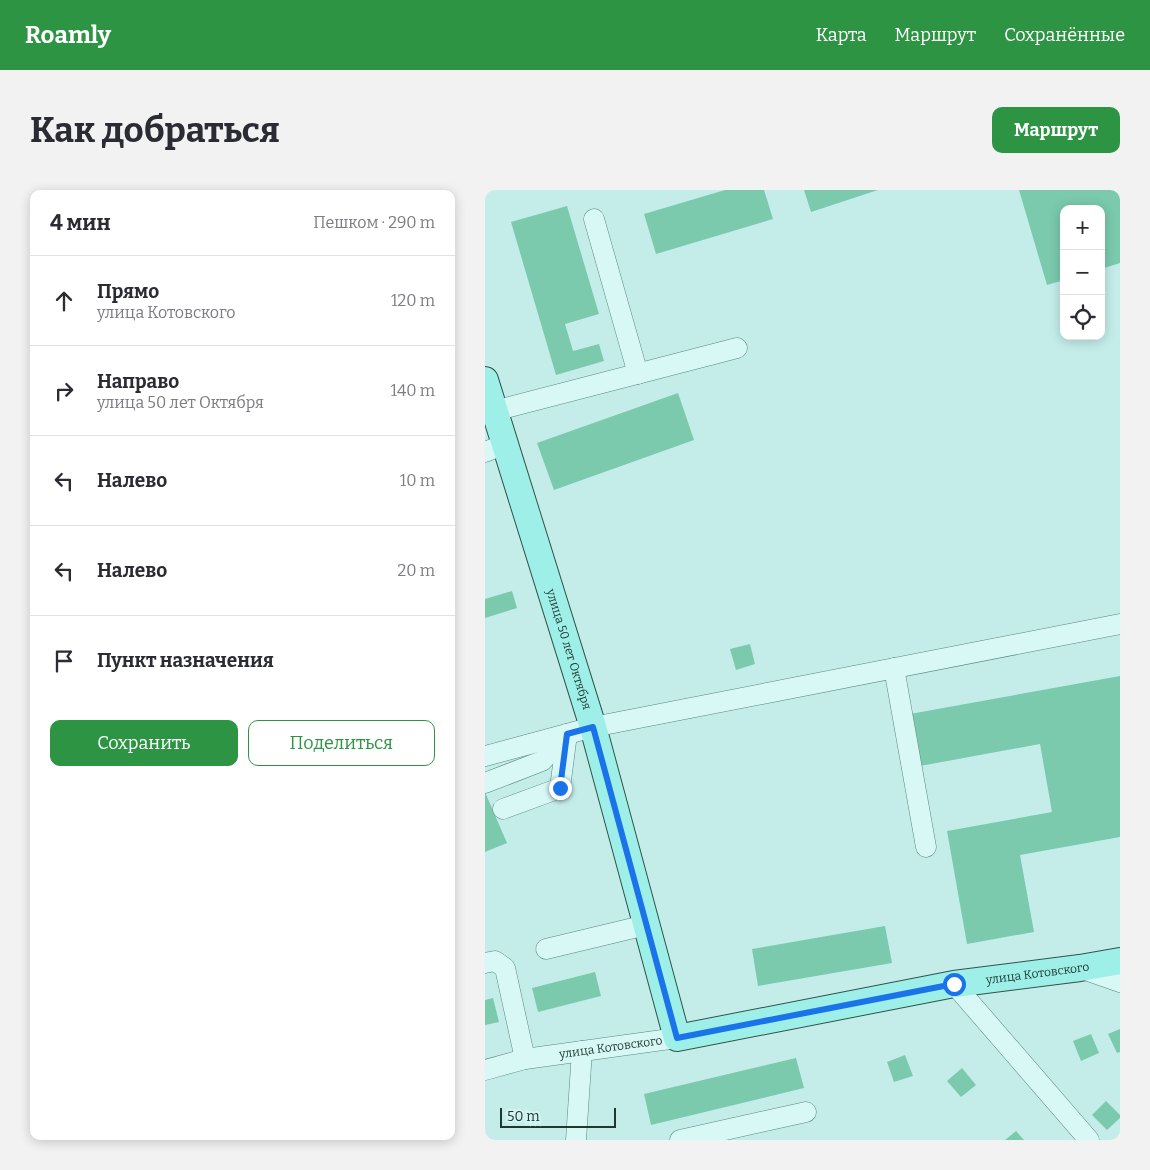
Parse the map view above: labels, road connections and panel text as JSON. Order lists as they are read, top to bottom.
{
  "streets": {
    "main road": ["улица 50 лет Октября", "улица Котовского"]
  },
  "crossings": [
    ["улица 50 лет Октября", "улица Котовского"]
  ],
  "scale_bar": "50 m",
  "page": {
    "header": "Roamly",
    "nav": ["Карта", "Маршрут", "Сохранённые"],
    "buttons": [
      "Маршрут",
      ["Сохранить", "Поделиться"]
    ],
    "title": "Как добраться",
    "heading": ["4 мин", "Пешком · 290 m"],
    "map_buttons": ["+", "−"],
    "list": [
      ["Прямо", "улица Котовского", "120 m"],
      ["Направо", "улица 50 лет Октября", "140 m"],
      ["Налево", "10 m"],
      ["Налево", "20 m"],
      "Пункт назначения"
    ],
    "scale": "50 m"
  }
}
